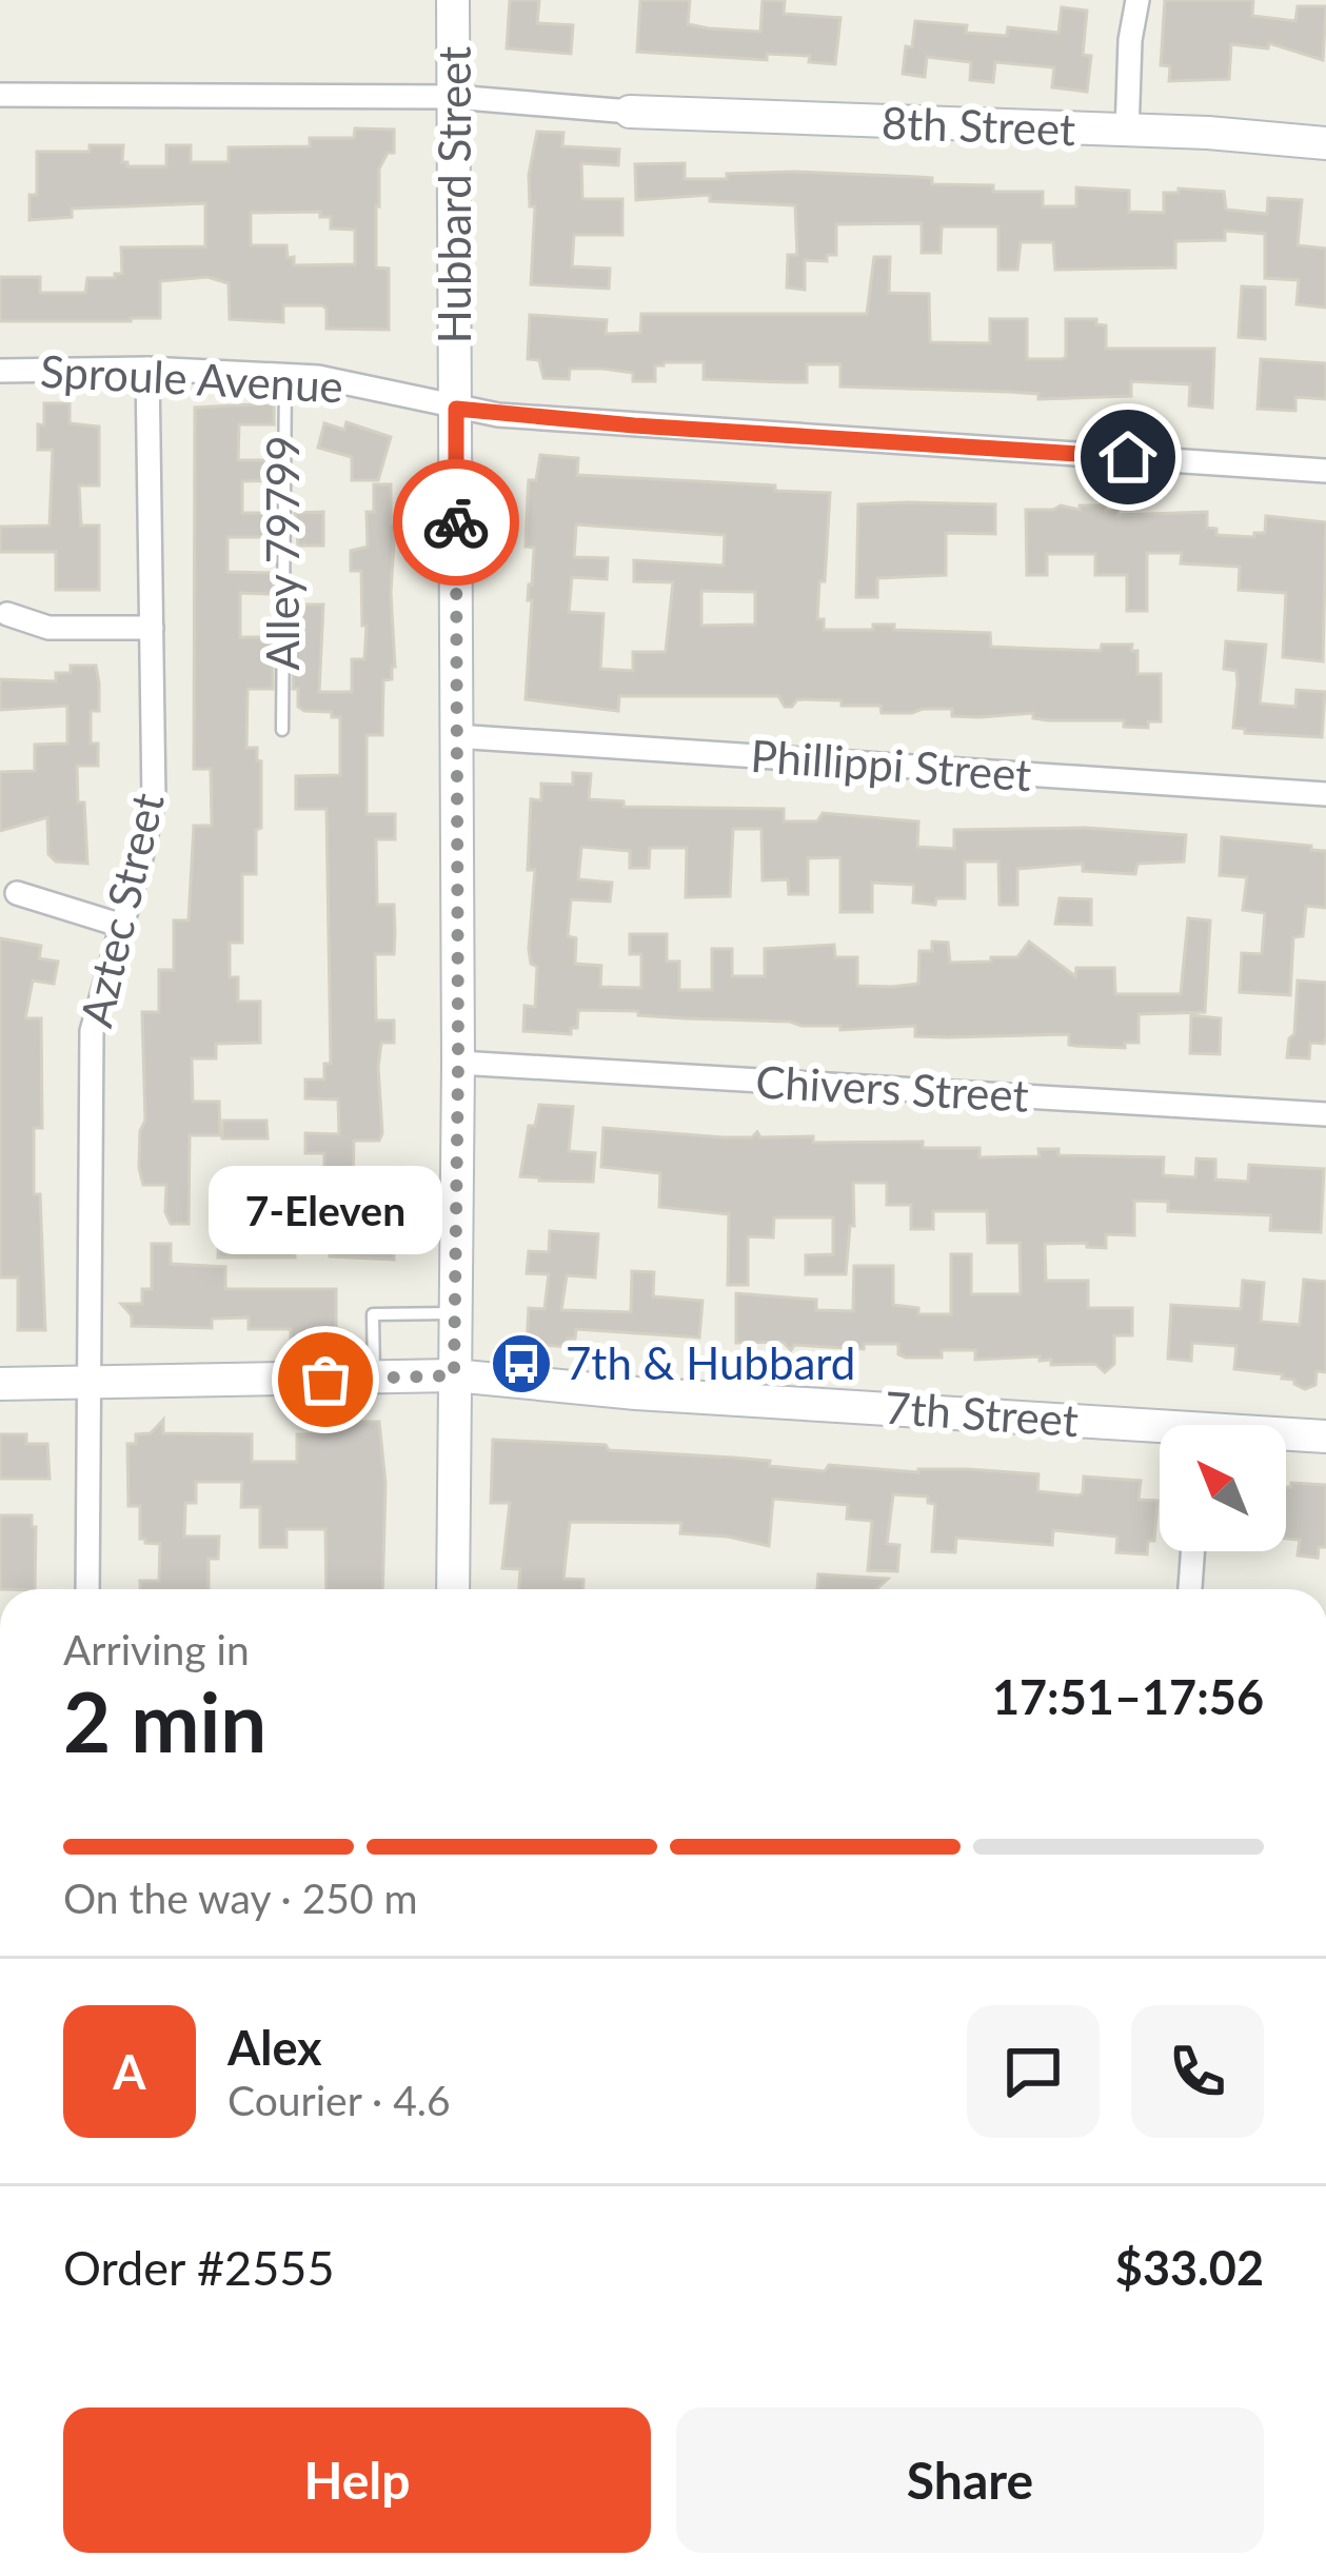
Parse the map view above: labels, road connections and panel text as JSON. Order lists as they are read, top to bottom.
{
  "streets": {
    "street": [
      "8th Street",
      "Hubbard Street",
      "Sproule Avenue",
      "Phillippi Street",
      "Aztec Street",
      "Chivers Street",
      "7th Street"
    ],
    "lane": ["Alley 79799"]
  },
  "crossings": [
    ["Hubbard Street", "Sproule Avenue"],
    ["Hubbard Street", "Phillippi Street"],
    ["Hubbard Street", "Chivers Street"],
    ["Hubbard Street", "7th Street"],
    ["Sproule Avenue", "Alley 79799"],
    ["Sproule Avenue", "Aztec Street"],
    ["Aztec Street", "7th Street"]
  ],
  "places": {
    "bus stop": ["7th & Hubbard"],
    "other": ["7-Eleven"]
  },
  "north": "top left",
  "page": {
    "bubble": "7-Eleven",
    "heading": ["2 min", "Arriving in", "17:51–17:56"],
    "panel": [
      "Alex",
      "Courier · 4.6",
      "Order #2555",
      "$33.02"
    ],
    "bar": "On the way · 250 m",
    "round": "A",
    "buttons": ["Help", "Share"]
  }
}
